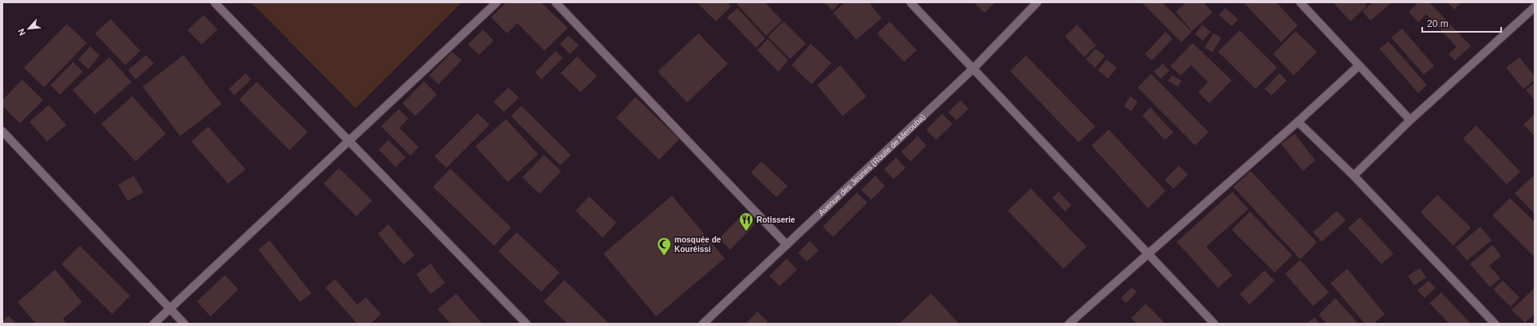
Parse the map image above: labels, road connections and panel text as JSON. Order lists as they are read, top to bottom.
{
  "streets": {
    "street": ["Avenue des Jeunes (Route de Merouba)"]
  },
  "places": {
    "restaurant": ["Rotisserie"],
    "mosque": ["mosquée de Kouréissi"]
  },
  "scale_bar": "20 m",
  "north": "bottom left"
}
